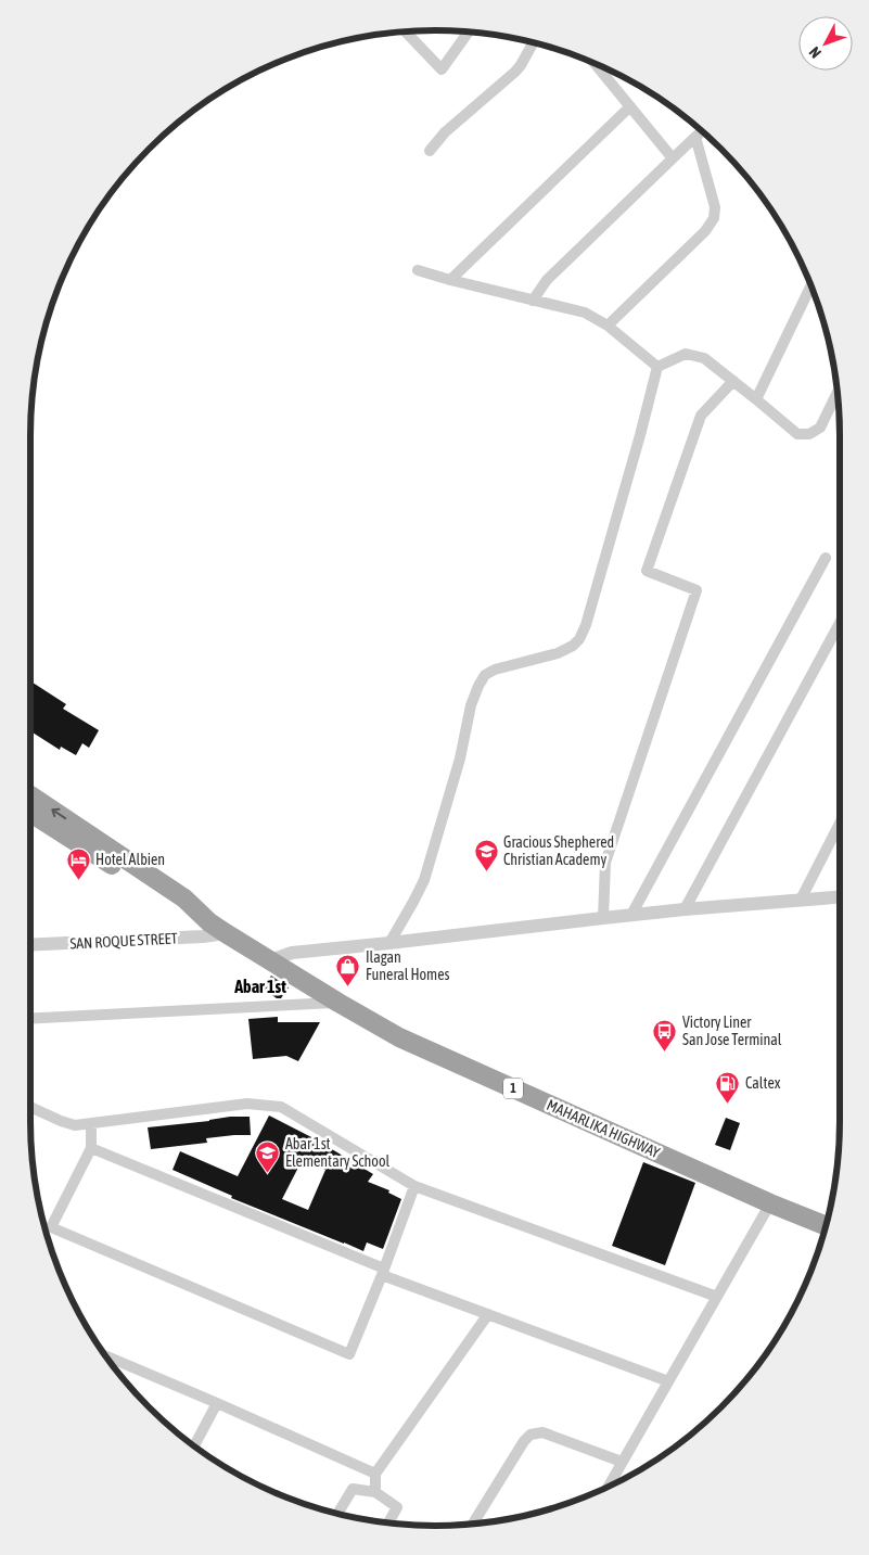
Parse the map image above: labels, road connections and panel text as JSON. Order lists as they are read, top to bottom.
{
  "streets": {
    "highway": ["1", "MAHARLIKA HIGHWAY"],
    "street": ["SAN ROQUE STREET"]
  },
  "crossings": [
    ["SAN ROQUE STREET", "MAHARLIKA HIGHWAY"]
  ],
  "districts": ["Abar 1st"],
  "places": {
    "school or university": ["Gracious Shephered Christian Academy", "Abar 1st Elementary School"],
    "hotel": ["Hotel Albien"],
    "shop": ["Ilagan Funeral Homes"],
    "bus stop": ["Victory Liner San Jose Terminal"],
    "fuel station": ["Caltex"]
  },
  "north": "bottom left"
}
